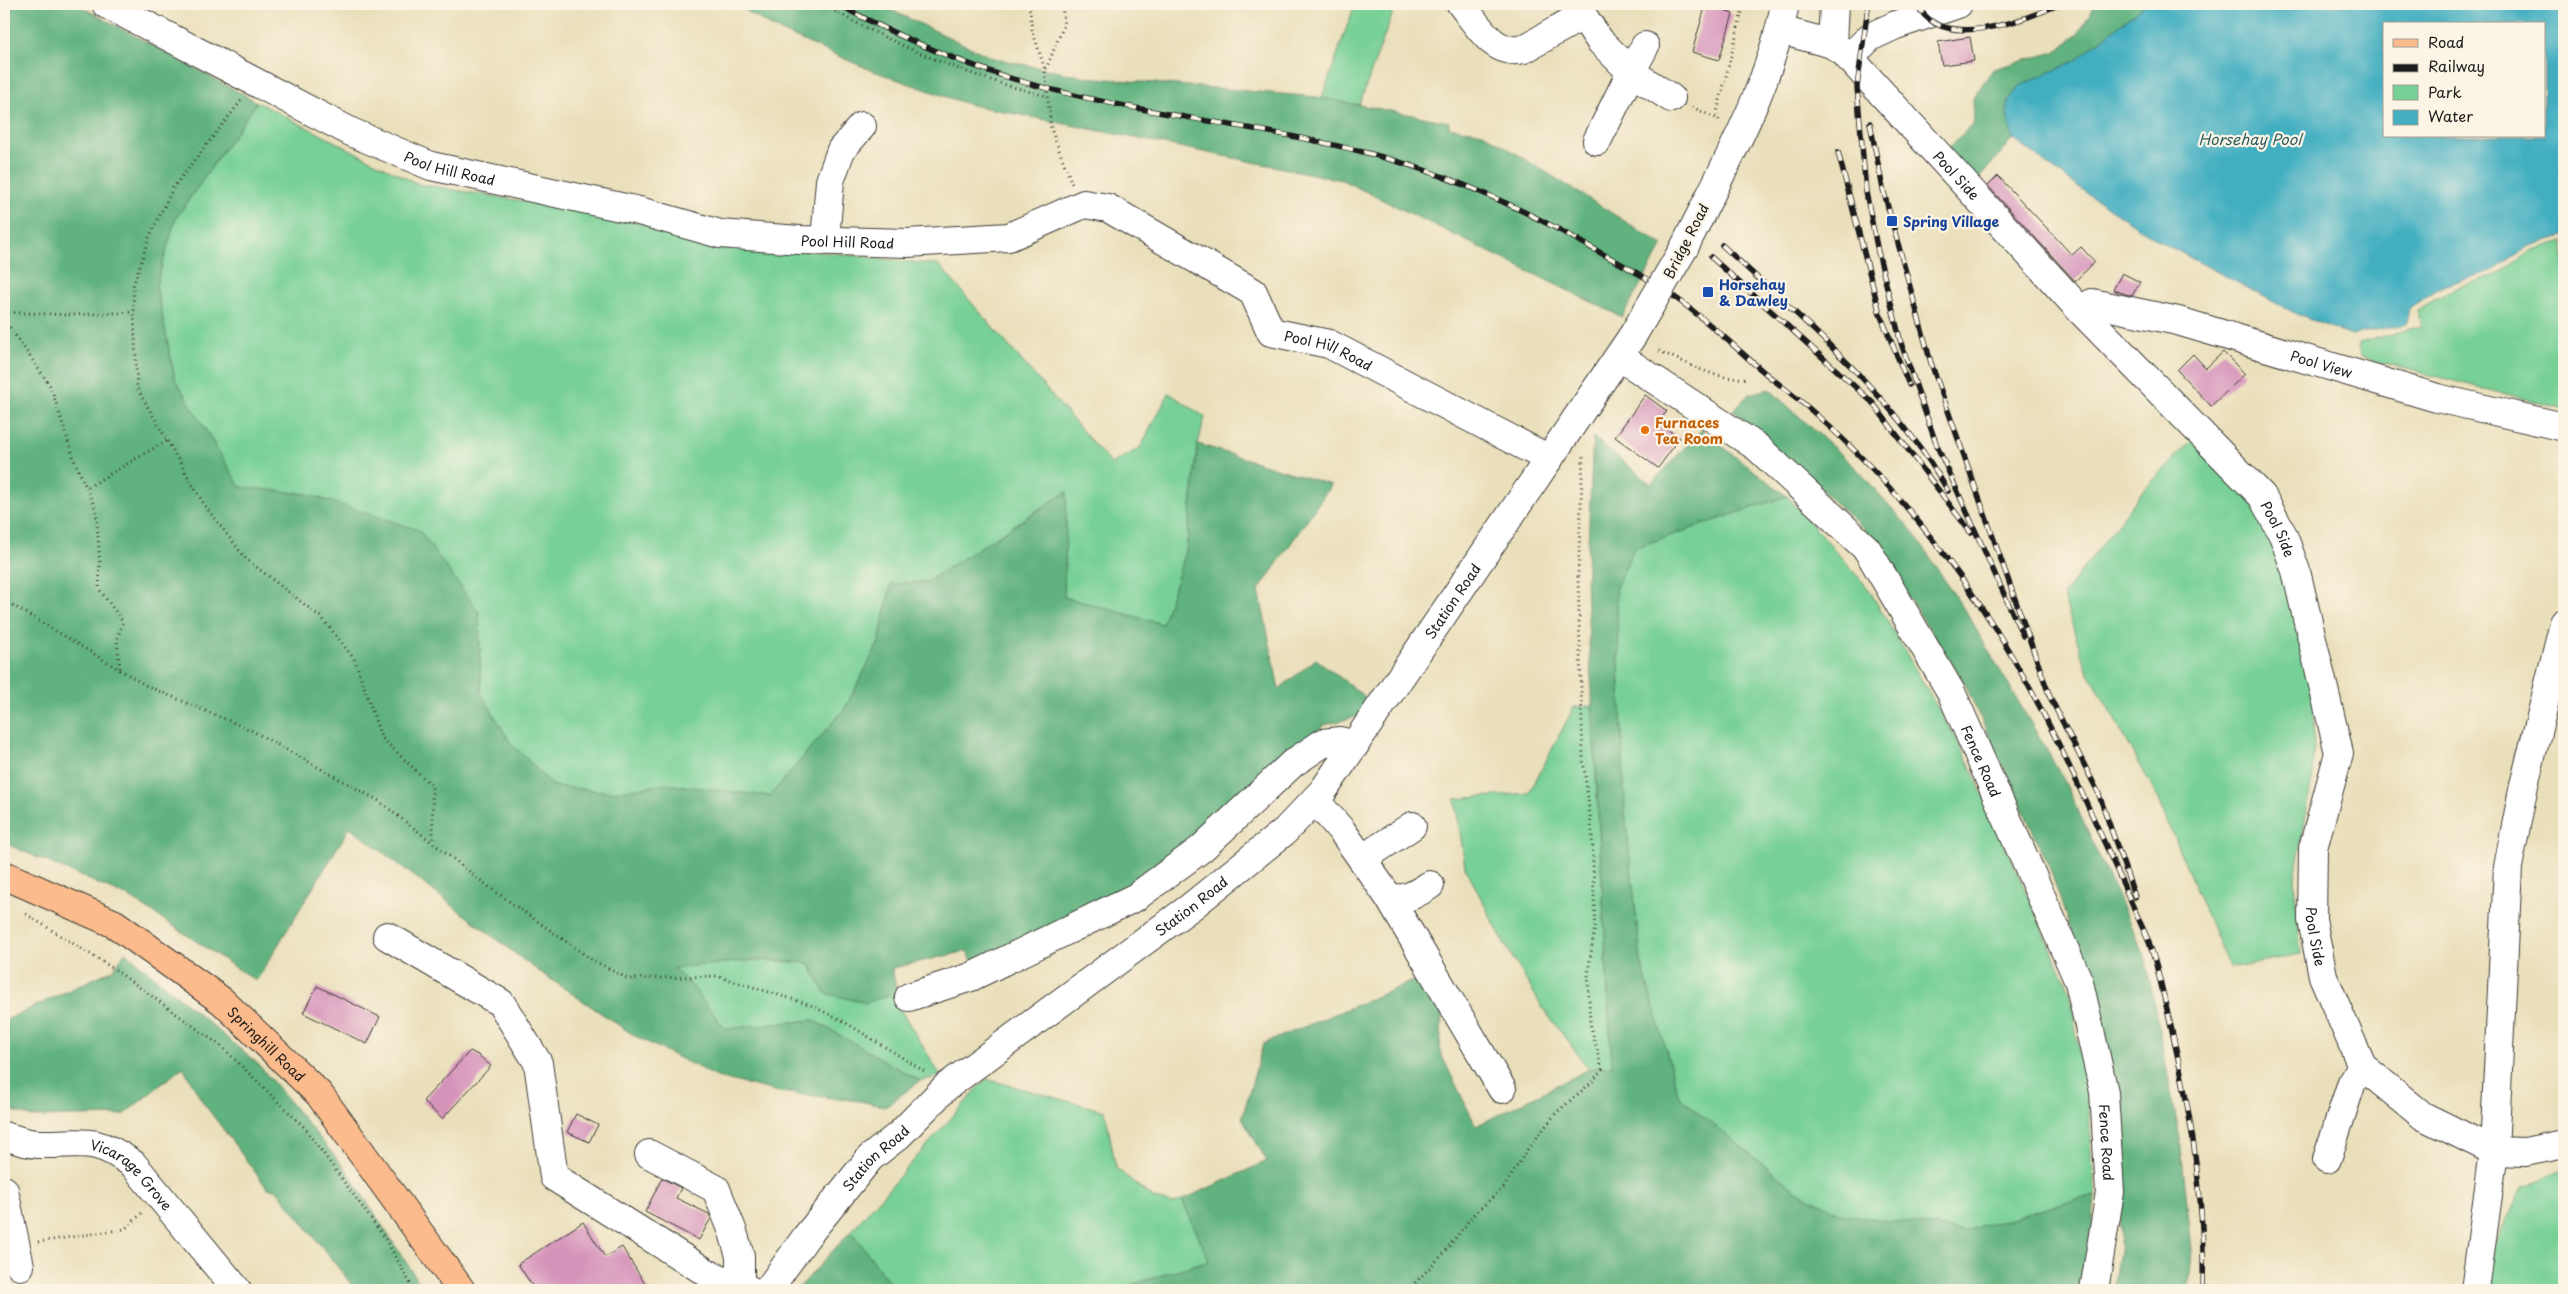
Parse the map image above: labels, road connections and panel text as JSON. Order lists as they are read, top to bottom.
{
  "streets": {
    "main road": ["Springhill Road"],
    "street": [
      "Pool Hill Road",
      "Pool Side",
      "Bridge Road",
      "Pool View",
      "Station Road",
      "Fence Road",
      "Vicarage Grove"
    ]
  },
  "crossings": [
    ["Pool Hill Road", "Bridge Road"],
    ["Pool Hill Road", "Station Road"],
    ["Pool Side", "Pool View"],
    ["Bridge Road", "Station Road"],
    ["Bridge Road", "Fence Road"]
  ],
  "water": ["Horsehay Pool"],
  "places": {
    "transit": ["Spring Village", "Horsehay & Dawley"],
    "other": ["Furnaces Tea Room"]
  },
  "legend": [
    "Road",
    "Railway",
    "Park",
    "Water"
  ]
}
